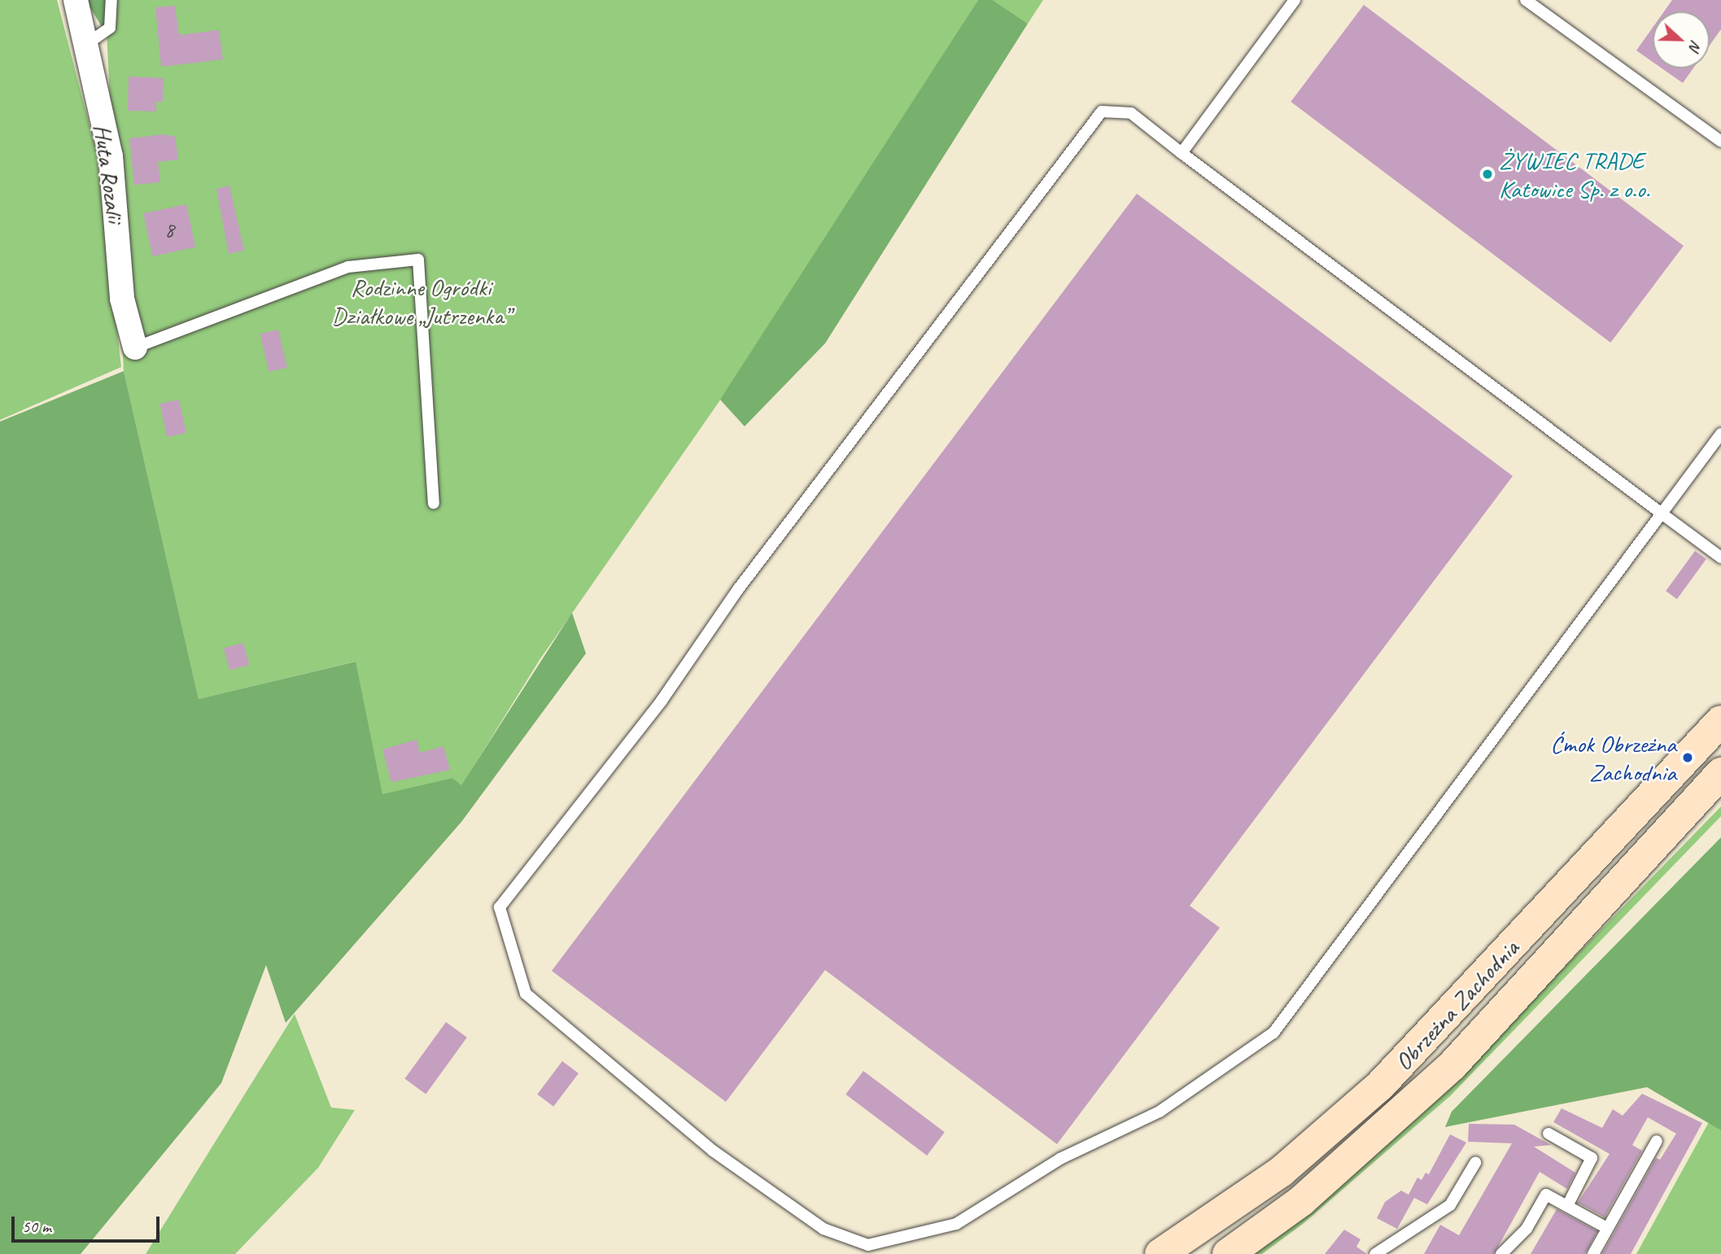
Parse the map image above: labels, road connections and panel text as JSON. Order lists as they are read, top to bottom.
{
  "streets": {
    "street": ["Huta Rozalii", "Obrzeżna Zachodnia"]
  },
  "parks": ["Rodzinne Ogródki Działkowe „Jutrzenka”"],
  "places": ["ŻYWIEC TRADE Katowice Sp. z o.o.", "Ćmok Obrzeżna Zachodnia"],
  "house_numbers": ["8"],
  "scale_bar": "50 m",
  "north": "right"
}
